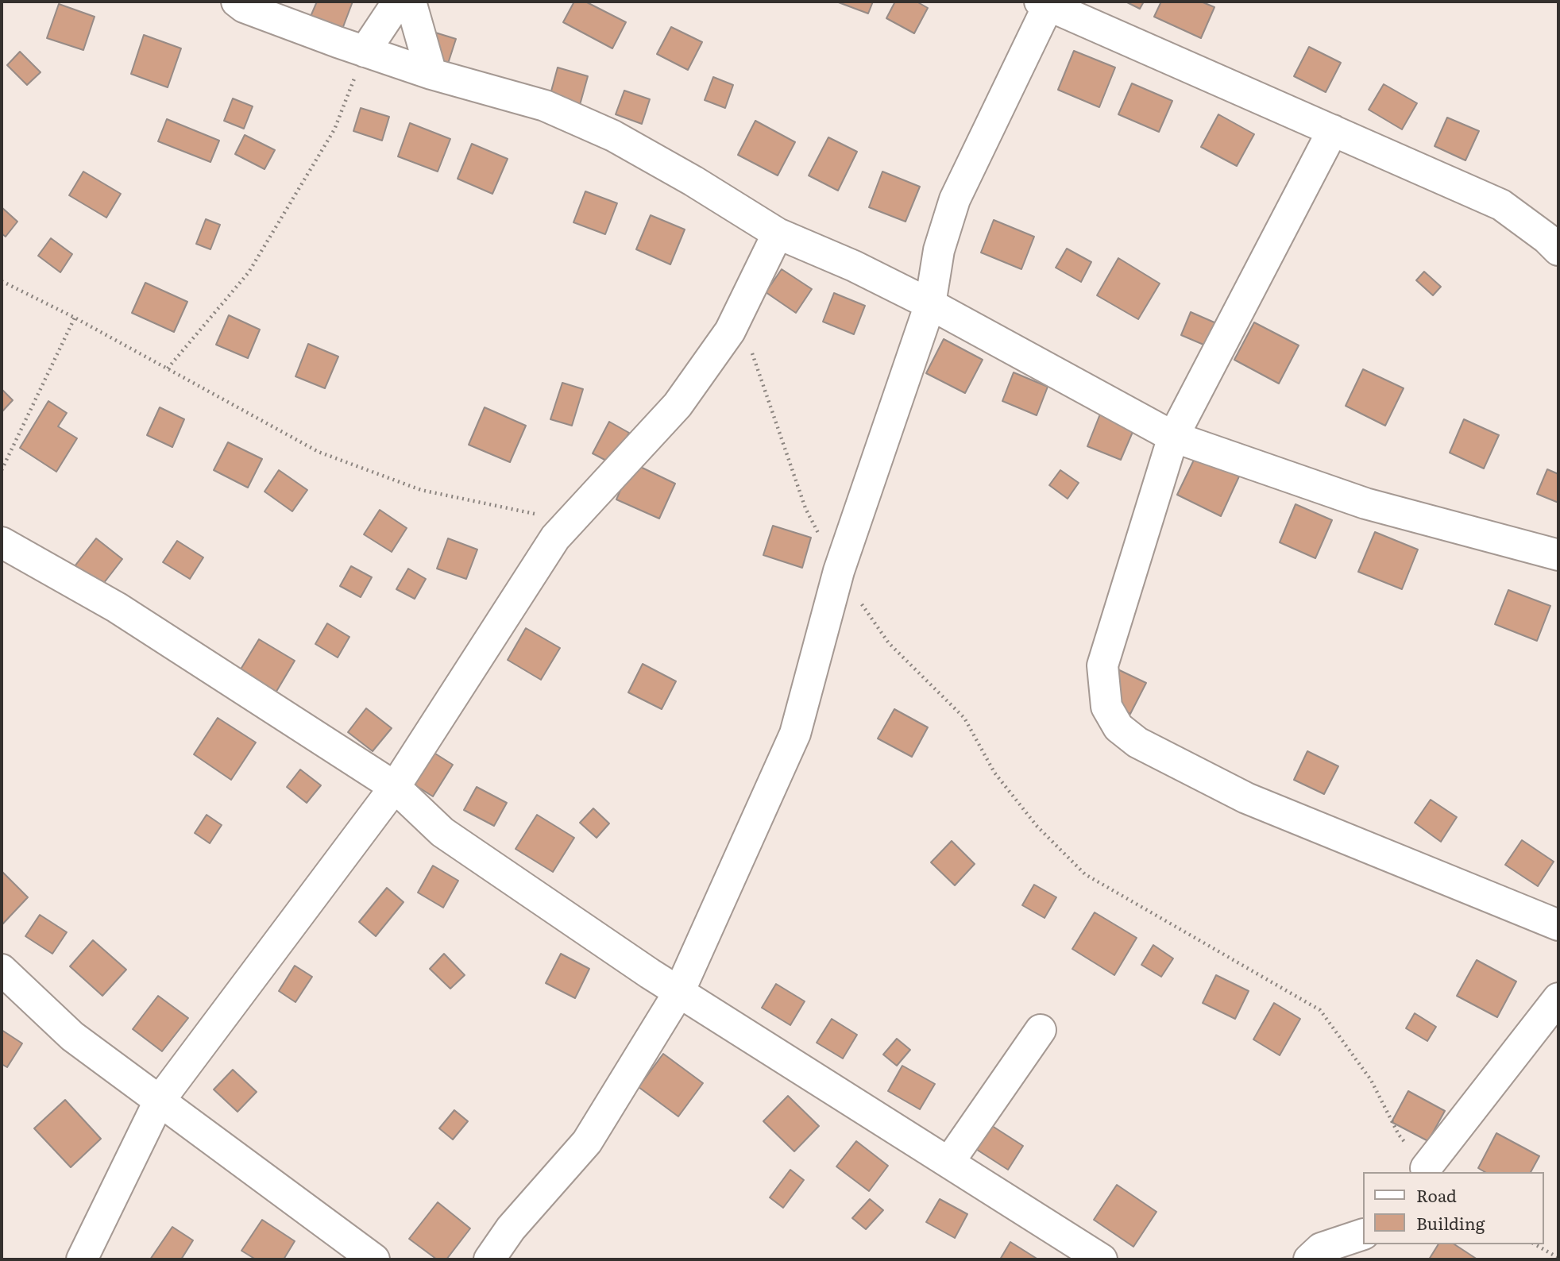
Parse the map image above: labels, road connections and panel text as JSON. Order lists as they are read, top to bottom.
{
  "legend": ["Road", "Building"]
}
